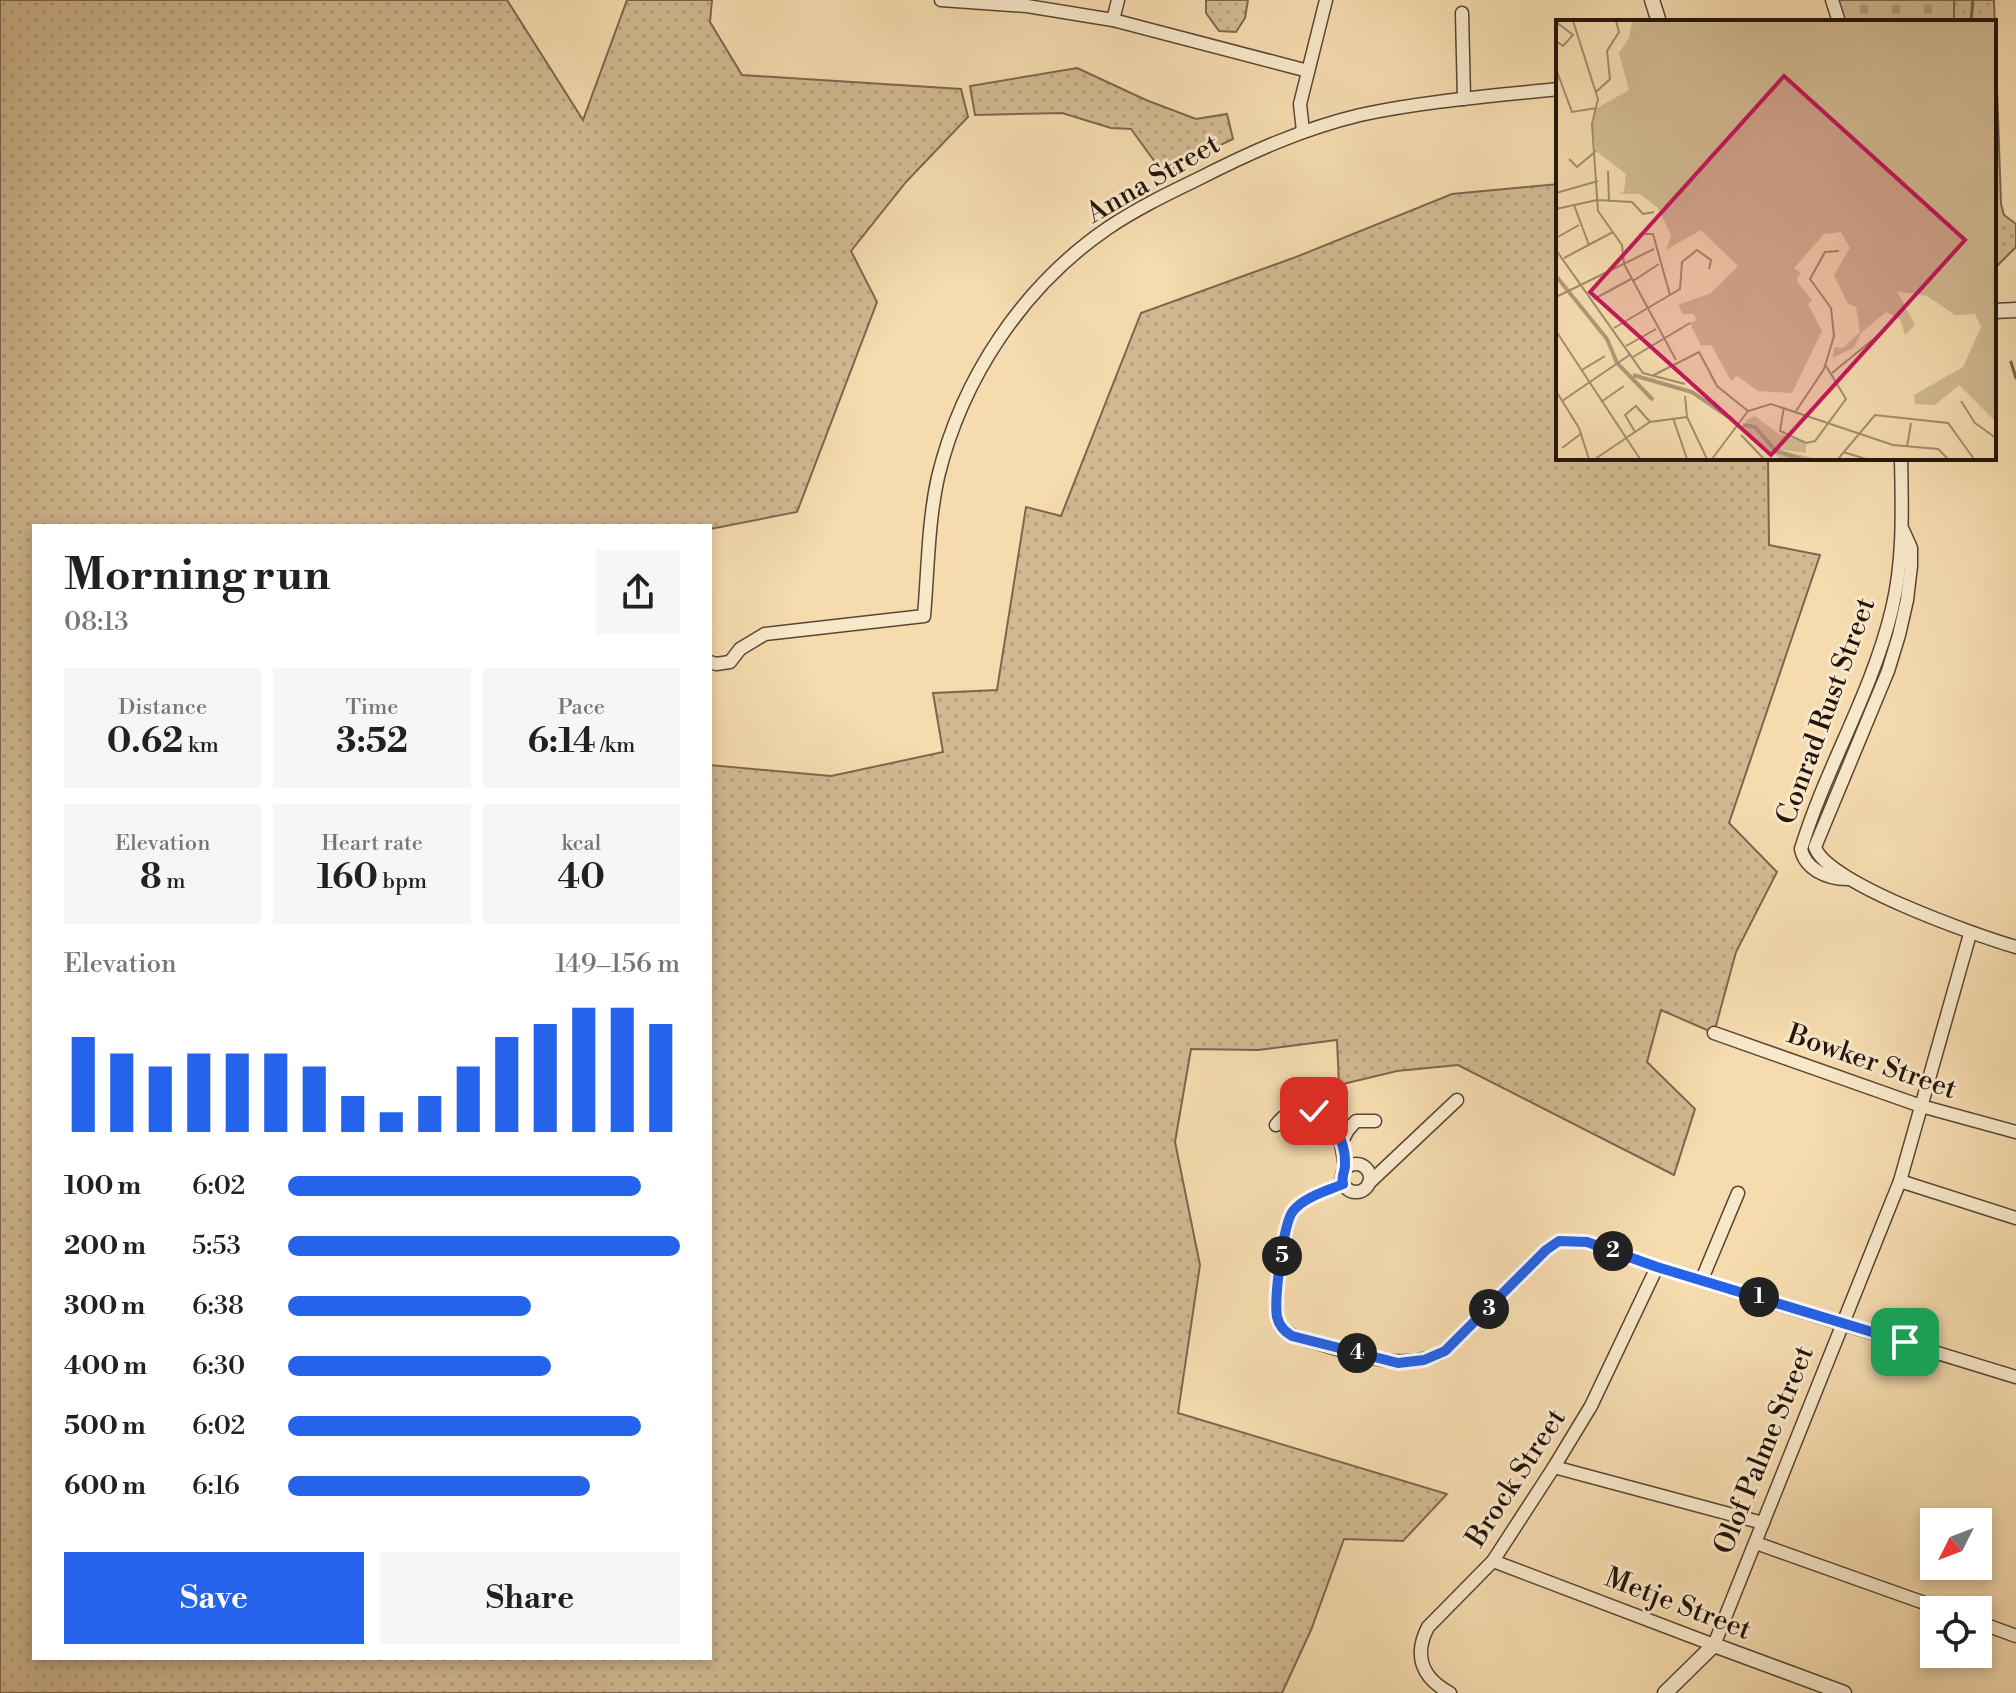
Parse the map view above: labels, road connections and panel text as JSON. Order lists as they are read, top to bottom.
{
  "streets": {
    "street": [
      "Anna Street",
      "Conrad Rust Street",
      "Bowker Street",
      "Olof Palme Street",
      "Brock Street",
      "Metje Street"
    ]
  },
  "crossings": [
    ["Bowker Street", "Olof Palme Street"],
    ["Olof Palme Street", "Metje Street"],
    ["Brock Street", "Metje Street"]
  ],
  "north": "bottom left",
  "page": {
    "heading": ["Morning run", "08:13"],
    "stats": [
      ["Distance", "0.62 km"],
      ["Time", "3:52"],
      ["Pace", "6:14 /km"],
      ["Elevation", "8 m"],
      ["Heart rate", "160 bpm"],
      ["kcal", "40"]
    ],
    "chart": ["Elevation", "149–156 m"],
    "list": [
      {
        "name": "100 m",
        "note": "6:02"
      },
      {
        "name": "200 m",
        "note": "5:53"
      },
      {
        "name": "300 m",
        "note": "6:38"
      },
      {
        "name": "400 m",
        "note": "6:30"
      },
      {
        "name": "500 m",
        "note": "6:02"
      },
      {
        "name": "600 m",
        "note": "6:16"
      }
    ],
    "pins": [
      "2",
      "5",
      "1",
      "3",
      "4"
    ],
    "buttons": ["Save", "Share"]
  }
}
